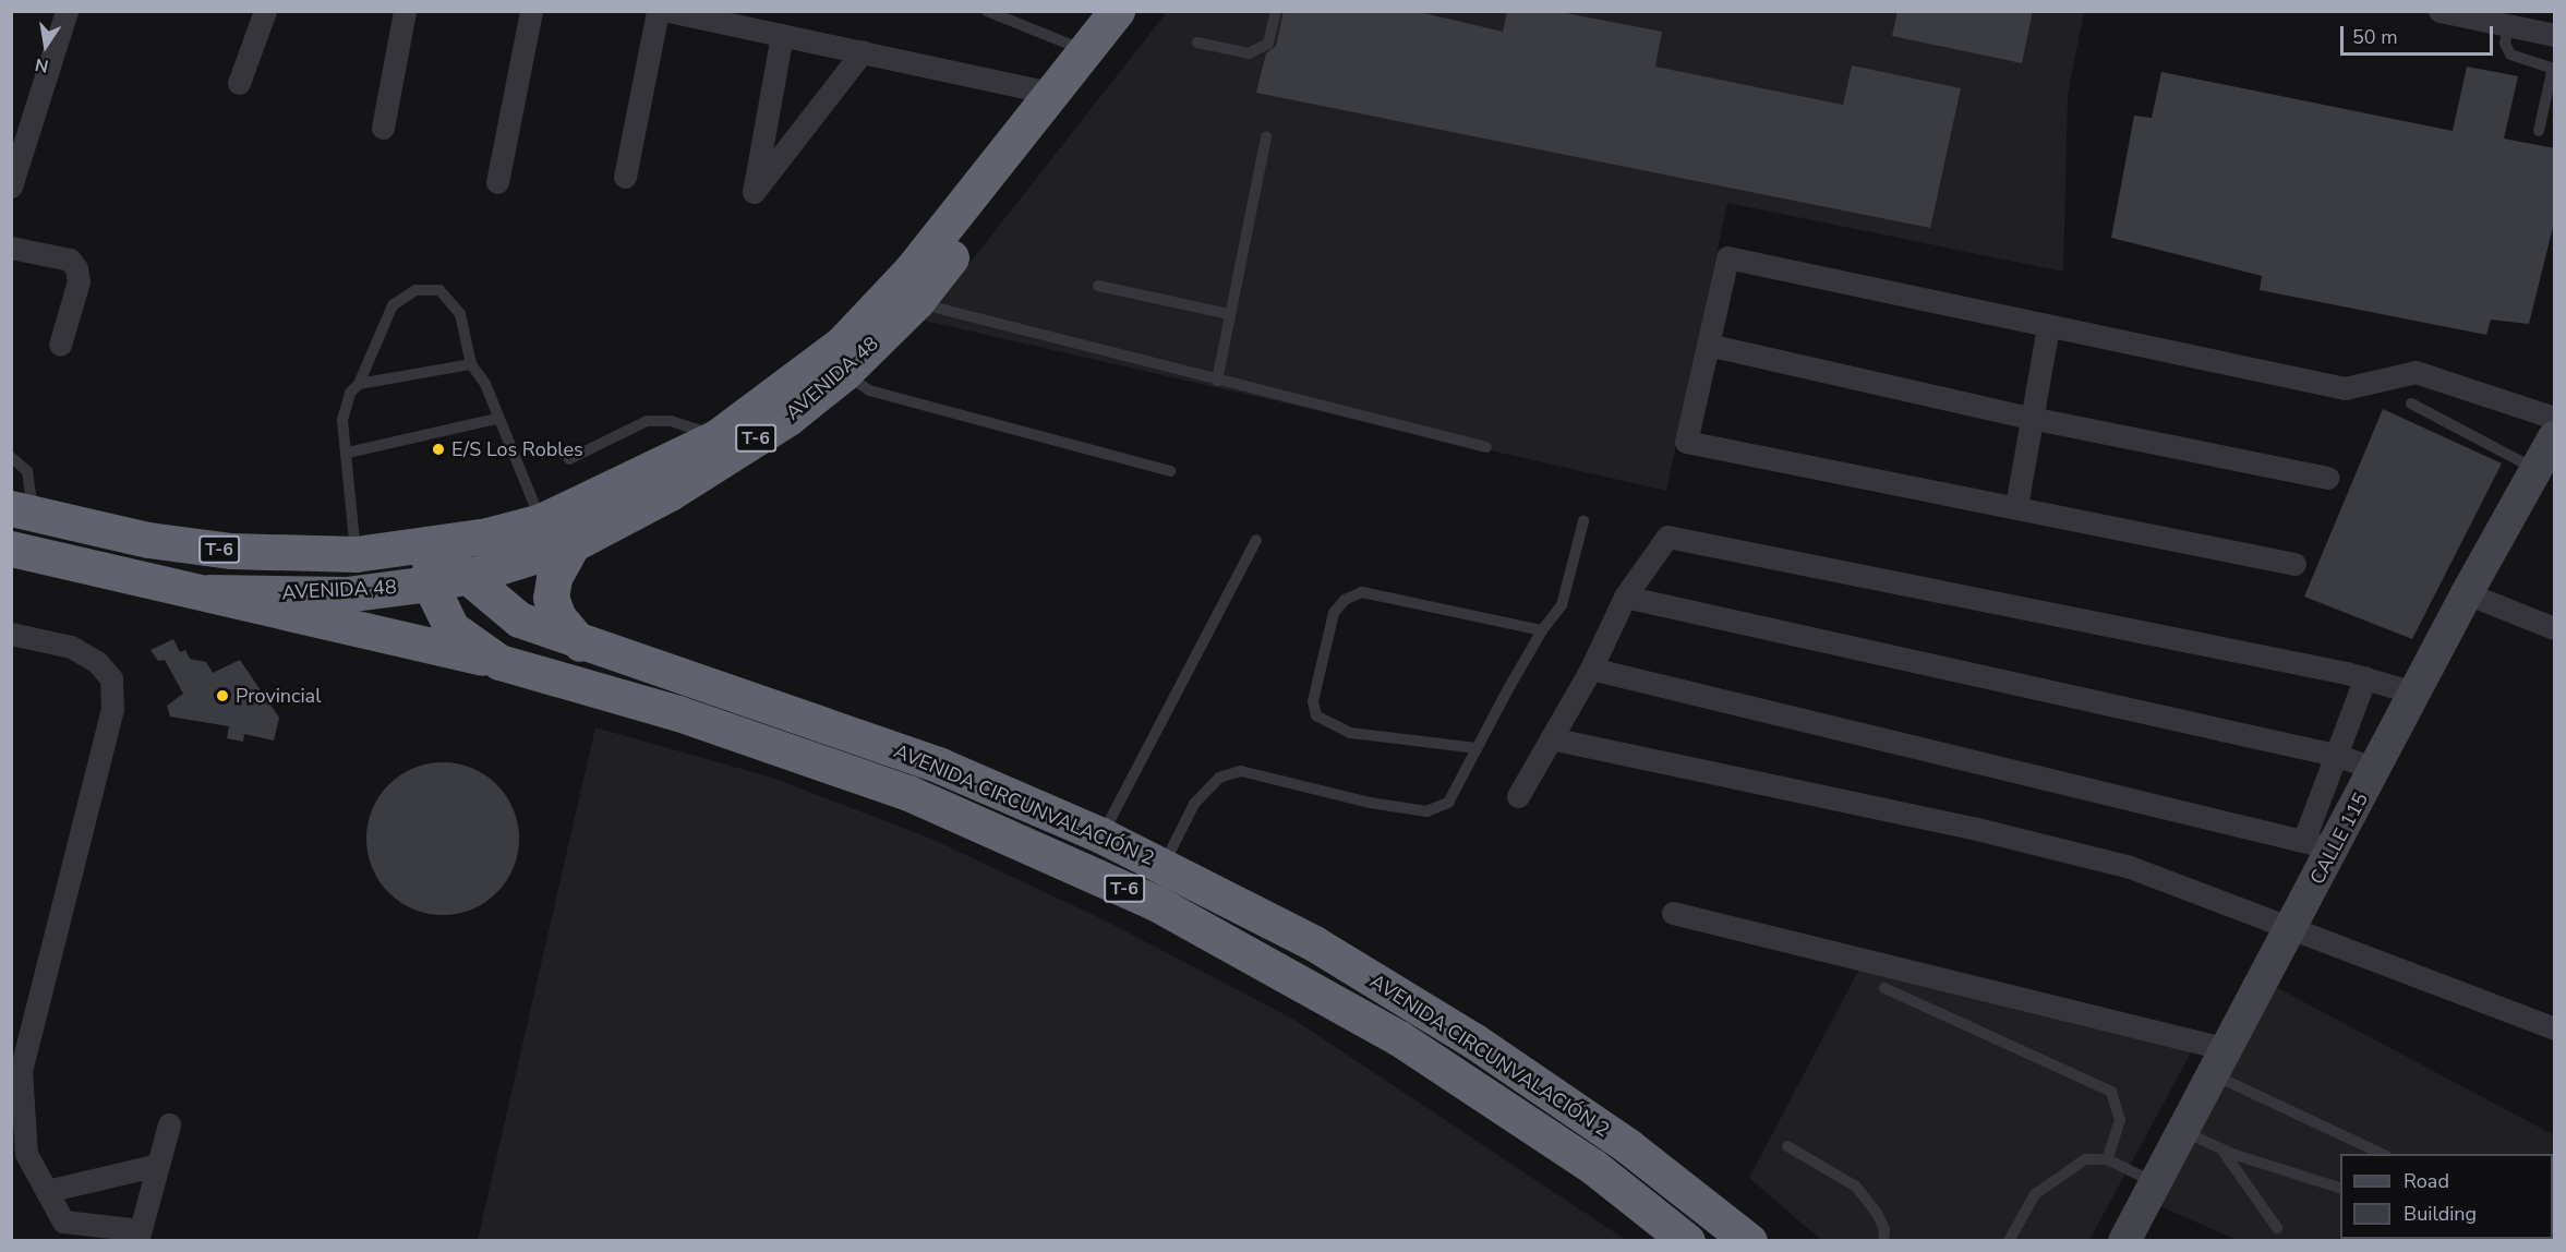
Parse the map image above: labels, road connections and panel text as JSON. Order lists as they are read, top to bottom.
{
  "streets": {
    "highway": ["AVENIDA 48", "T-6", "AVENIDA CIRCUNVALACIÓN 2"],
    "street": ["CALLE 115"]
  },
  "crossings": [
    ["AVENIDA 48", "T-6"],
    ["AVENIDA 48", "AVENIDA CIRCUNVALACIÓN 2"],
    ["T-6", "AVENIDA CIRCUNVALACIÓN 2"]
  ],
  "places": ["E/S Los Robles", "Provincial"],
  "legend": ["Road", "Building"],
  "scale_bar": "50 m",
  "north": "bottom"
}
